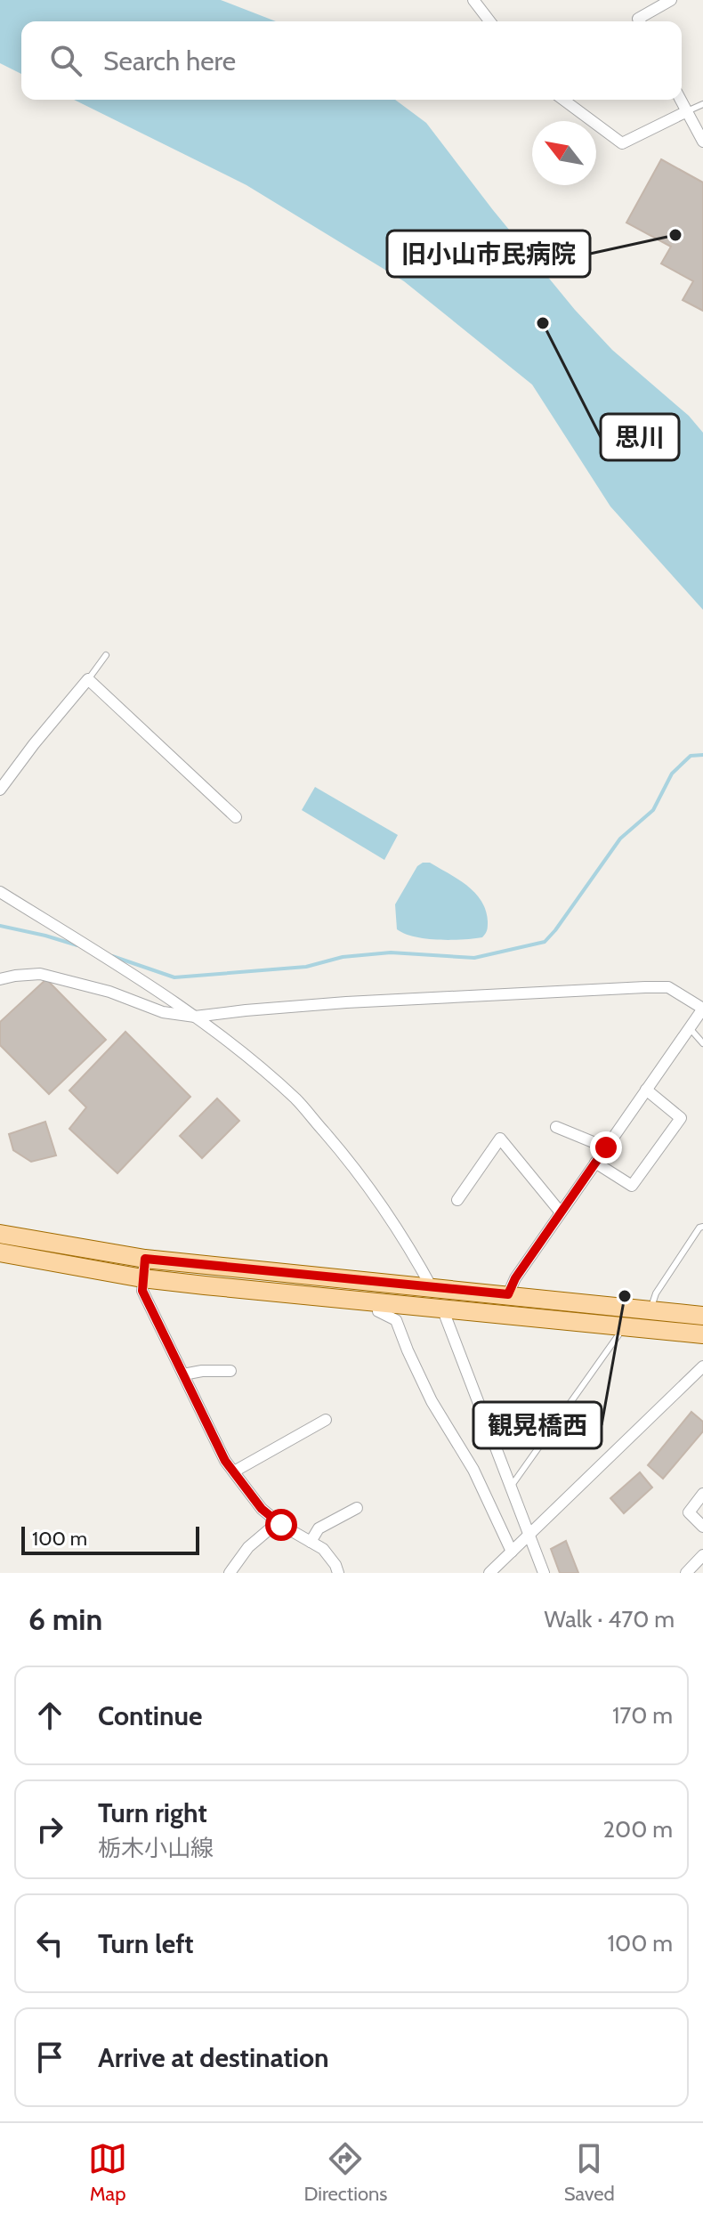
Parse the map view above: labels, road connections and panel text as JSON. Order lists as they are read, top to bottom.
{
  "places": ["旧小山市民病院", "思川", "観晃橋西"],
  "scale_bar": "100 m",
  "north": "top left",
  "page": {
    "search": "Search here",
    "scale": "100 m",
    "heading": ["6 min", "Walk · 470 m"],
    "list": [
      ["Continue", "170 m"],
      ["Turn right", "栃木小山線", "200 m"],
      ["Turn left", "100 m"],
      "Arrive at destination"
    ],
    "nav": ["Map", "Directions", "Saved"]
  }
}
